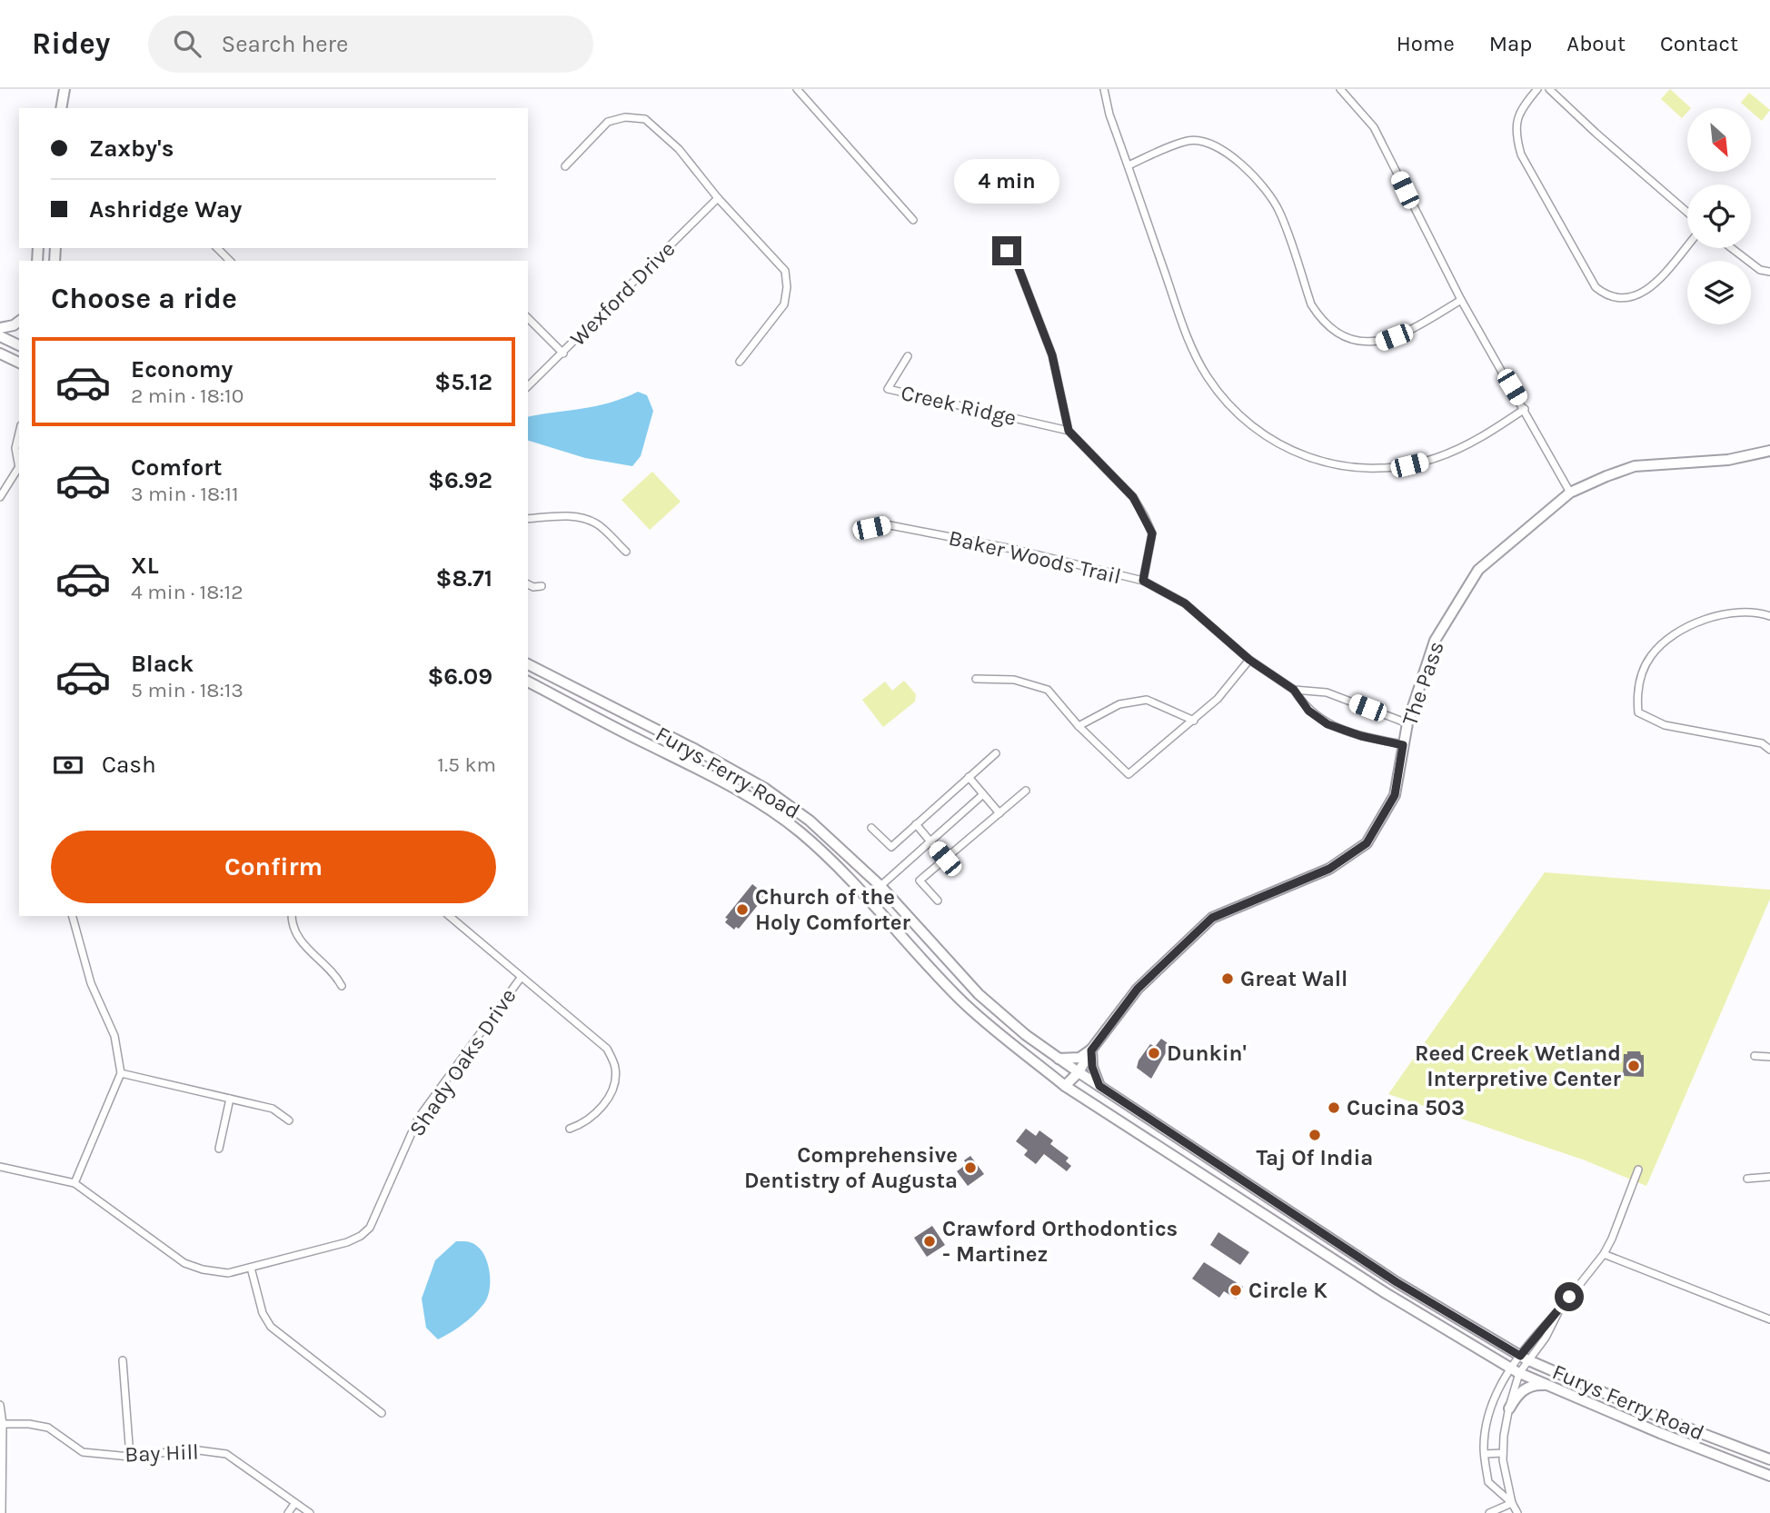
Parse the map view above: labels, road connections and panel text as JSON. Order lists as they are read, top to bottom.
{
  "streets": {
    "main road": ["The Pass", "Furys Ferry Road"],
    "street": [
      "Wexford Drive",
      "Creek Ridge",
      "Baker Woods Trail",
      "Shady Oaks Drive",
      "Bay Hill"
    ]
  },
  "crossings": [
    ["Baker Woods Trail", "The Pass"],
    ["The Pass", "Furys Ferry Road"]
  ],
  "places": [
    "Church of the Holy Comforter",
    "Great Wall",
    "Dunkin'",
    "Reed Creek Wetland Interpretive Center",
    "Cucina 503",
    "Taj Of India",
    "Comprehensive Dentistry of Augusta",
    "Crawford Orthodontics - Martinez",
    "Circle K"
  ],
  "north": "bottom right",
  "page": {
    "header": "Ridey",
    "search": "Search here",
    "nav": [
      "Home",
      "Map",
      "About",
      "Contact"
    ],
    "banner": ["Zaxby's", "Ashridge Way"],
    "bubble": "4 min",
    "heading": "Choose a ride",
    "list": [
      {
        "name": "Economy",
        "note": "2 min · 18:10",
        "value": "$5.12"
      },
      {
        "name": "Comfort",
        "note": "3 min · 18:11",
        "value": "$6.92"
      },
      {
        "name": "XL",
        "note": "4 min · 18:12",
        "value": "$8.71"
      },
      {
        "name": "Black",
        "note": "5 min · 18:13",
        "value": "$6.09"
      }
    ],
    "pay": ["Cash", "1.5 km"],
    "buttons": "Confirm"
  }
}
